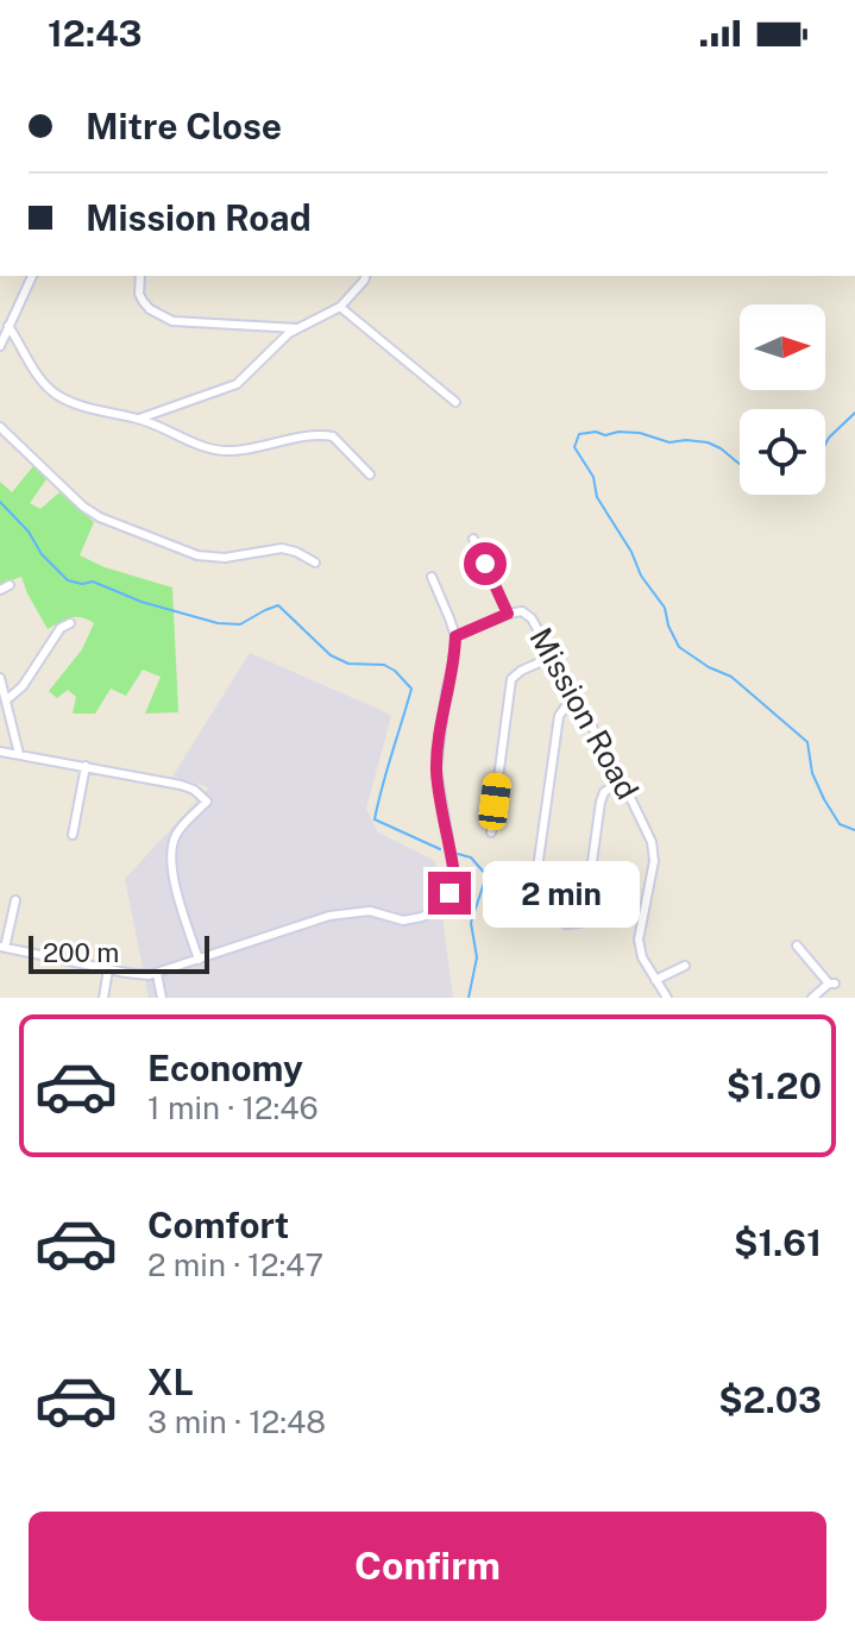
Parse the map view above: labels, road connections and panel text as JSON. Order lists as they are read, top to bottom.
{
  "streets": {
    "street": ["Mission Road"]
  },
  "scale_bar": "200 m",
  "north": "right",
  "page": {
    "status": "12:43",
    "banner": ["Mitre Close", "Mission Road"],
    "bubble": "2 min",
    "scale": "200 m",
    "list": [
      {
        "name": "Economy",
        "note": "1 min · 12:46",
        "value": "$1.20"
      },
      {
        "name": "Comfort",
        "note": "2 min · 12:47",
        "value": "$1.61"
      },
      {
        "name": "XL",
        "note": "3 min · 12:48",
        "value": "$2.03"
      }
    ],
    "buttons": "Confirm"
  }
}
